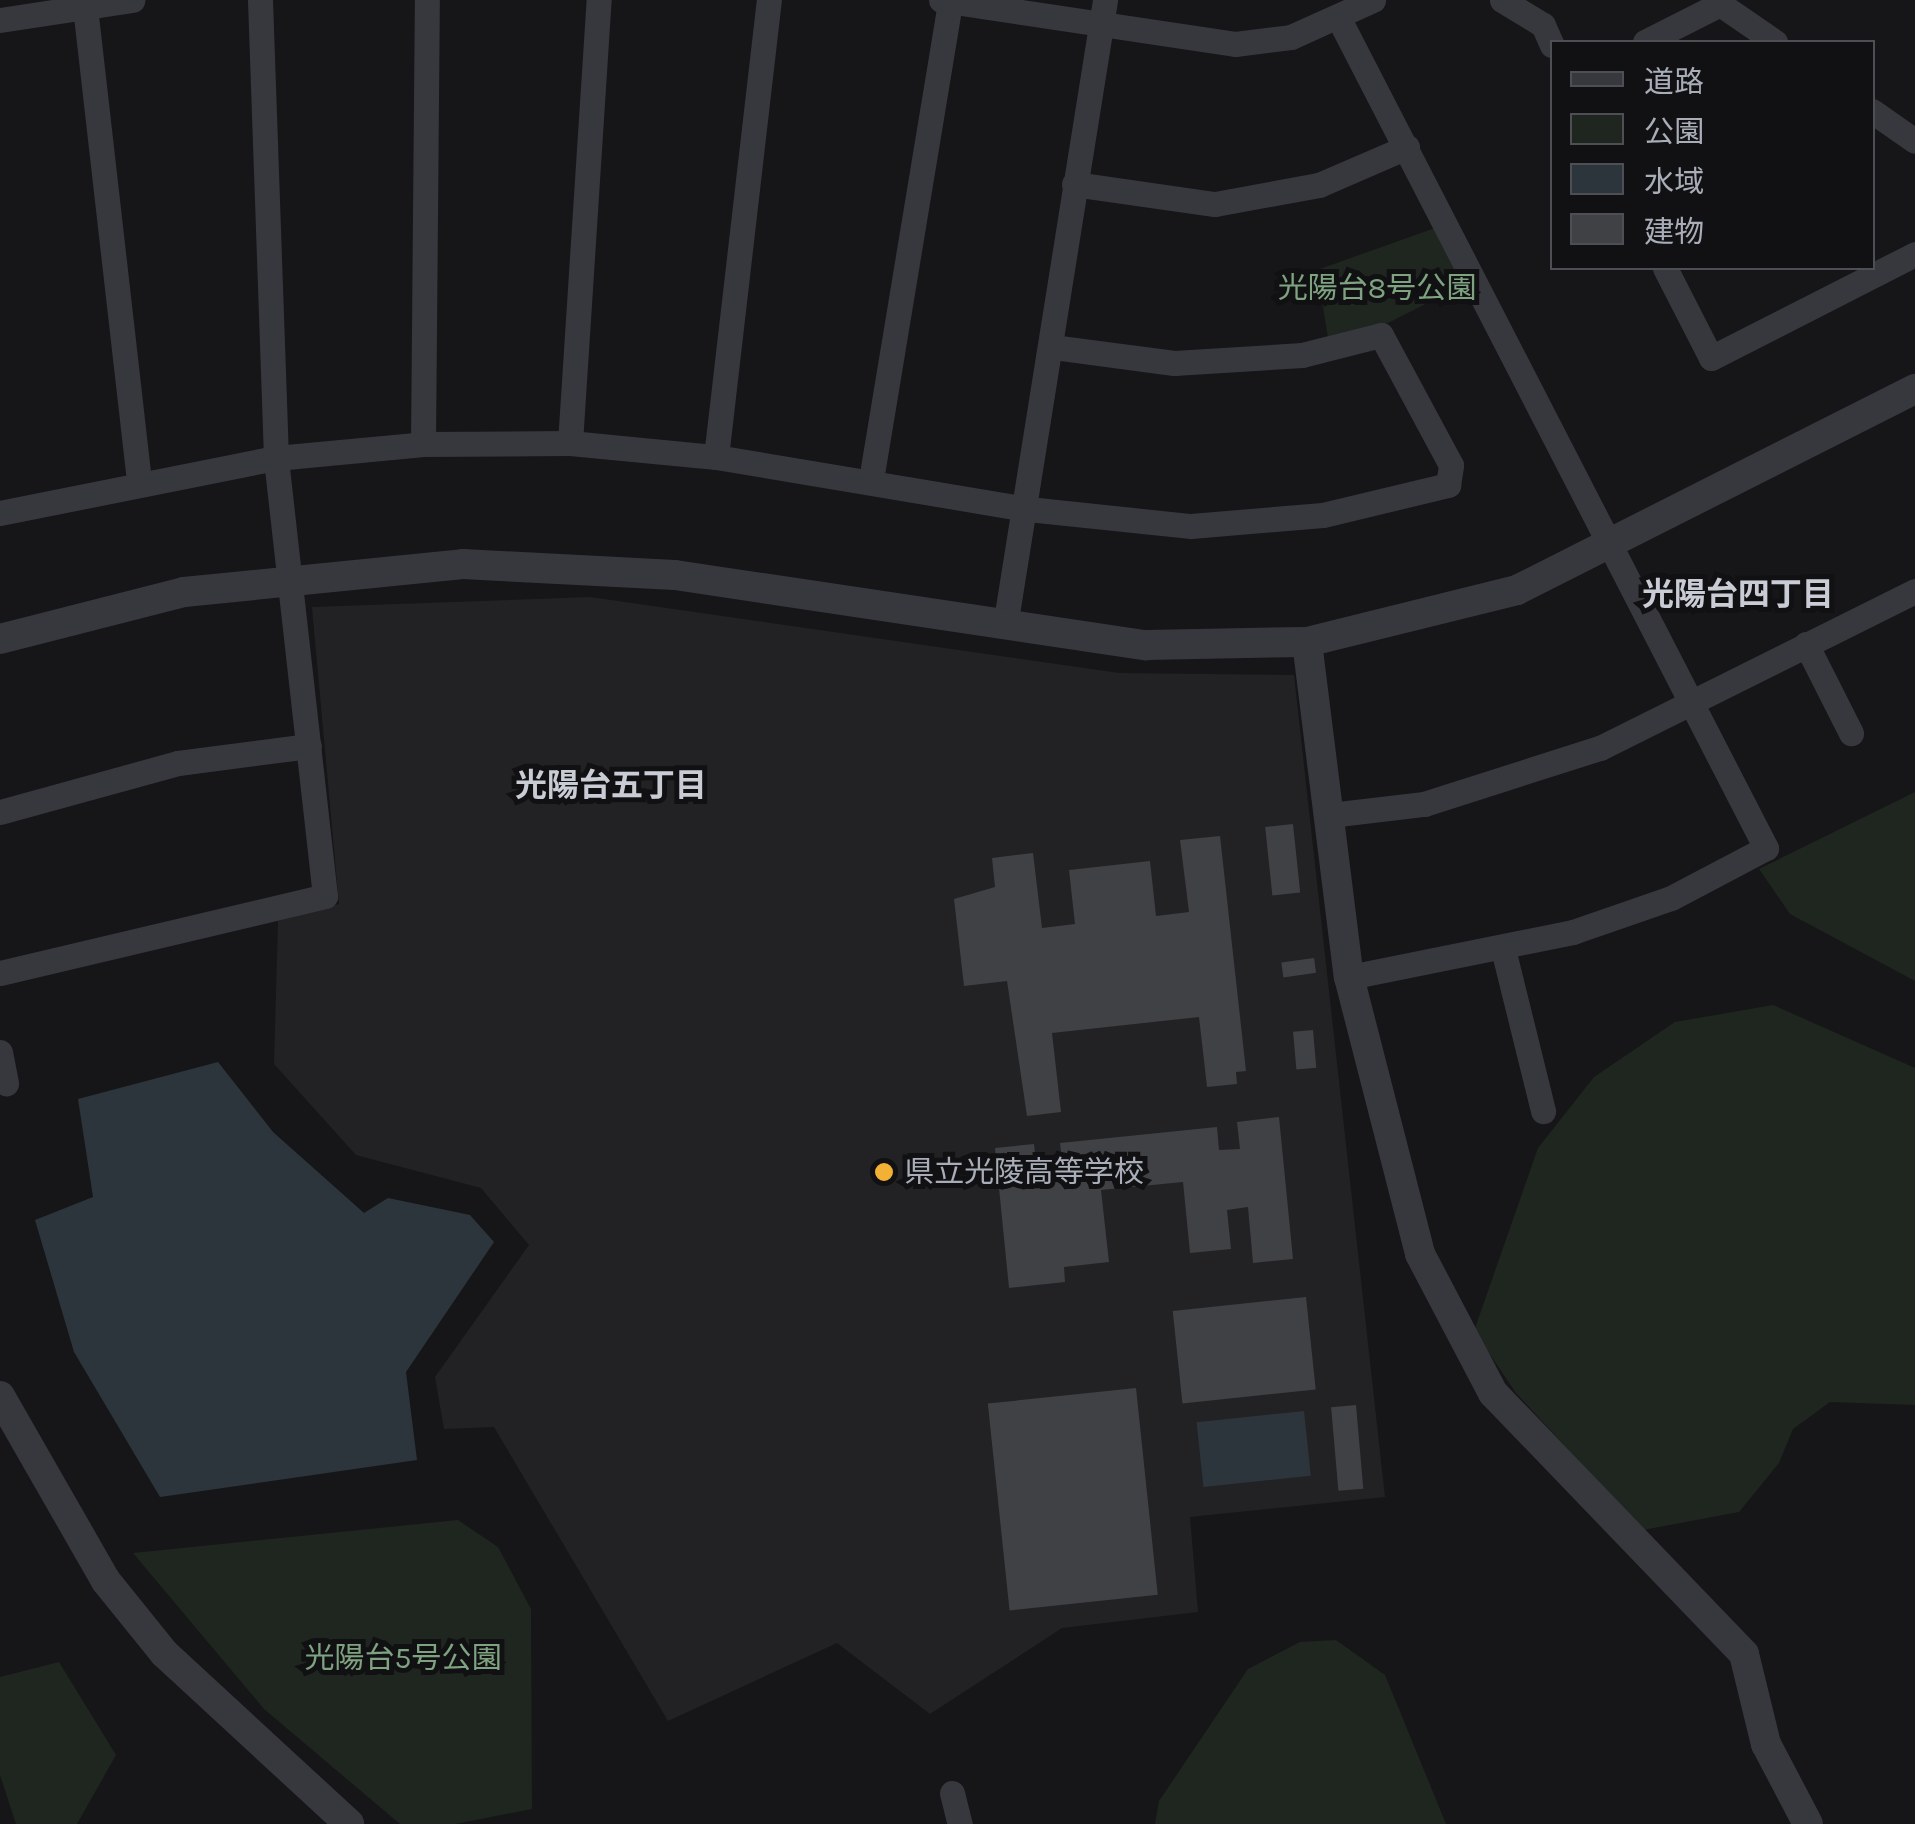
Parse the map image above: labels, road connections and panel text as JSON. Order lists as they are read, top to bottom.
{
  "districts": ["光陽台四丁目", "光陽台五丁目"],
  "parks": ["光陽台8号公園", "光陽台5号公園"],
  "places": ["県立光陵高等学校"],
  "legend": [
    "道路",
    "公園",
    "水域",
    "建物"
  ]
}
